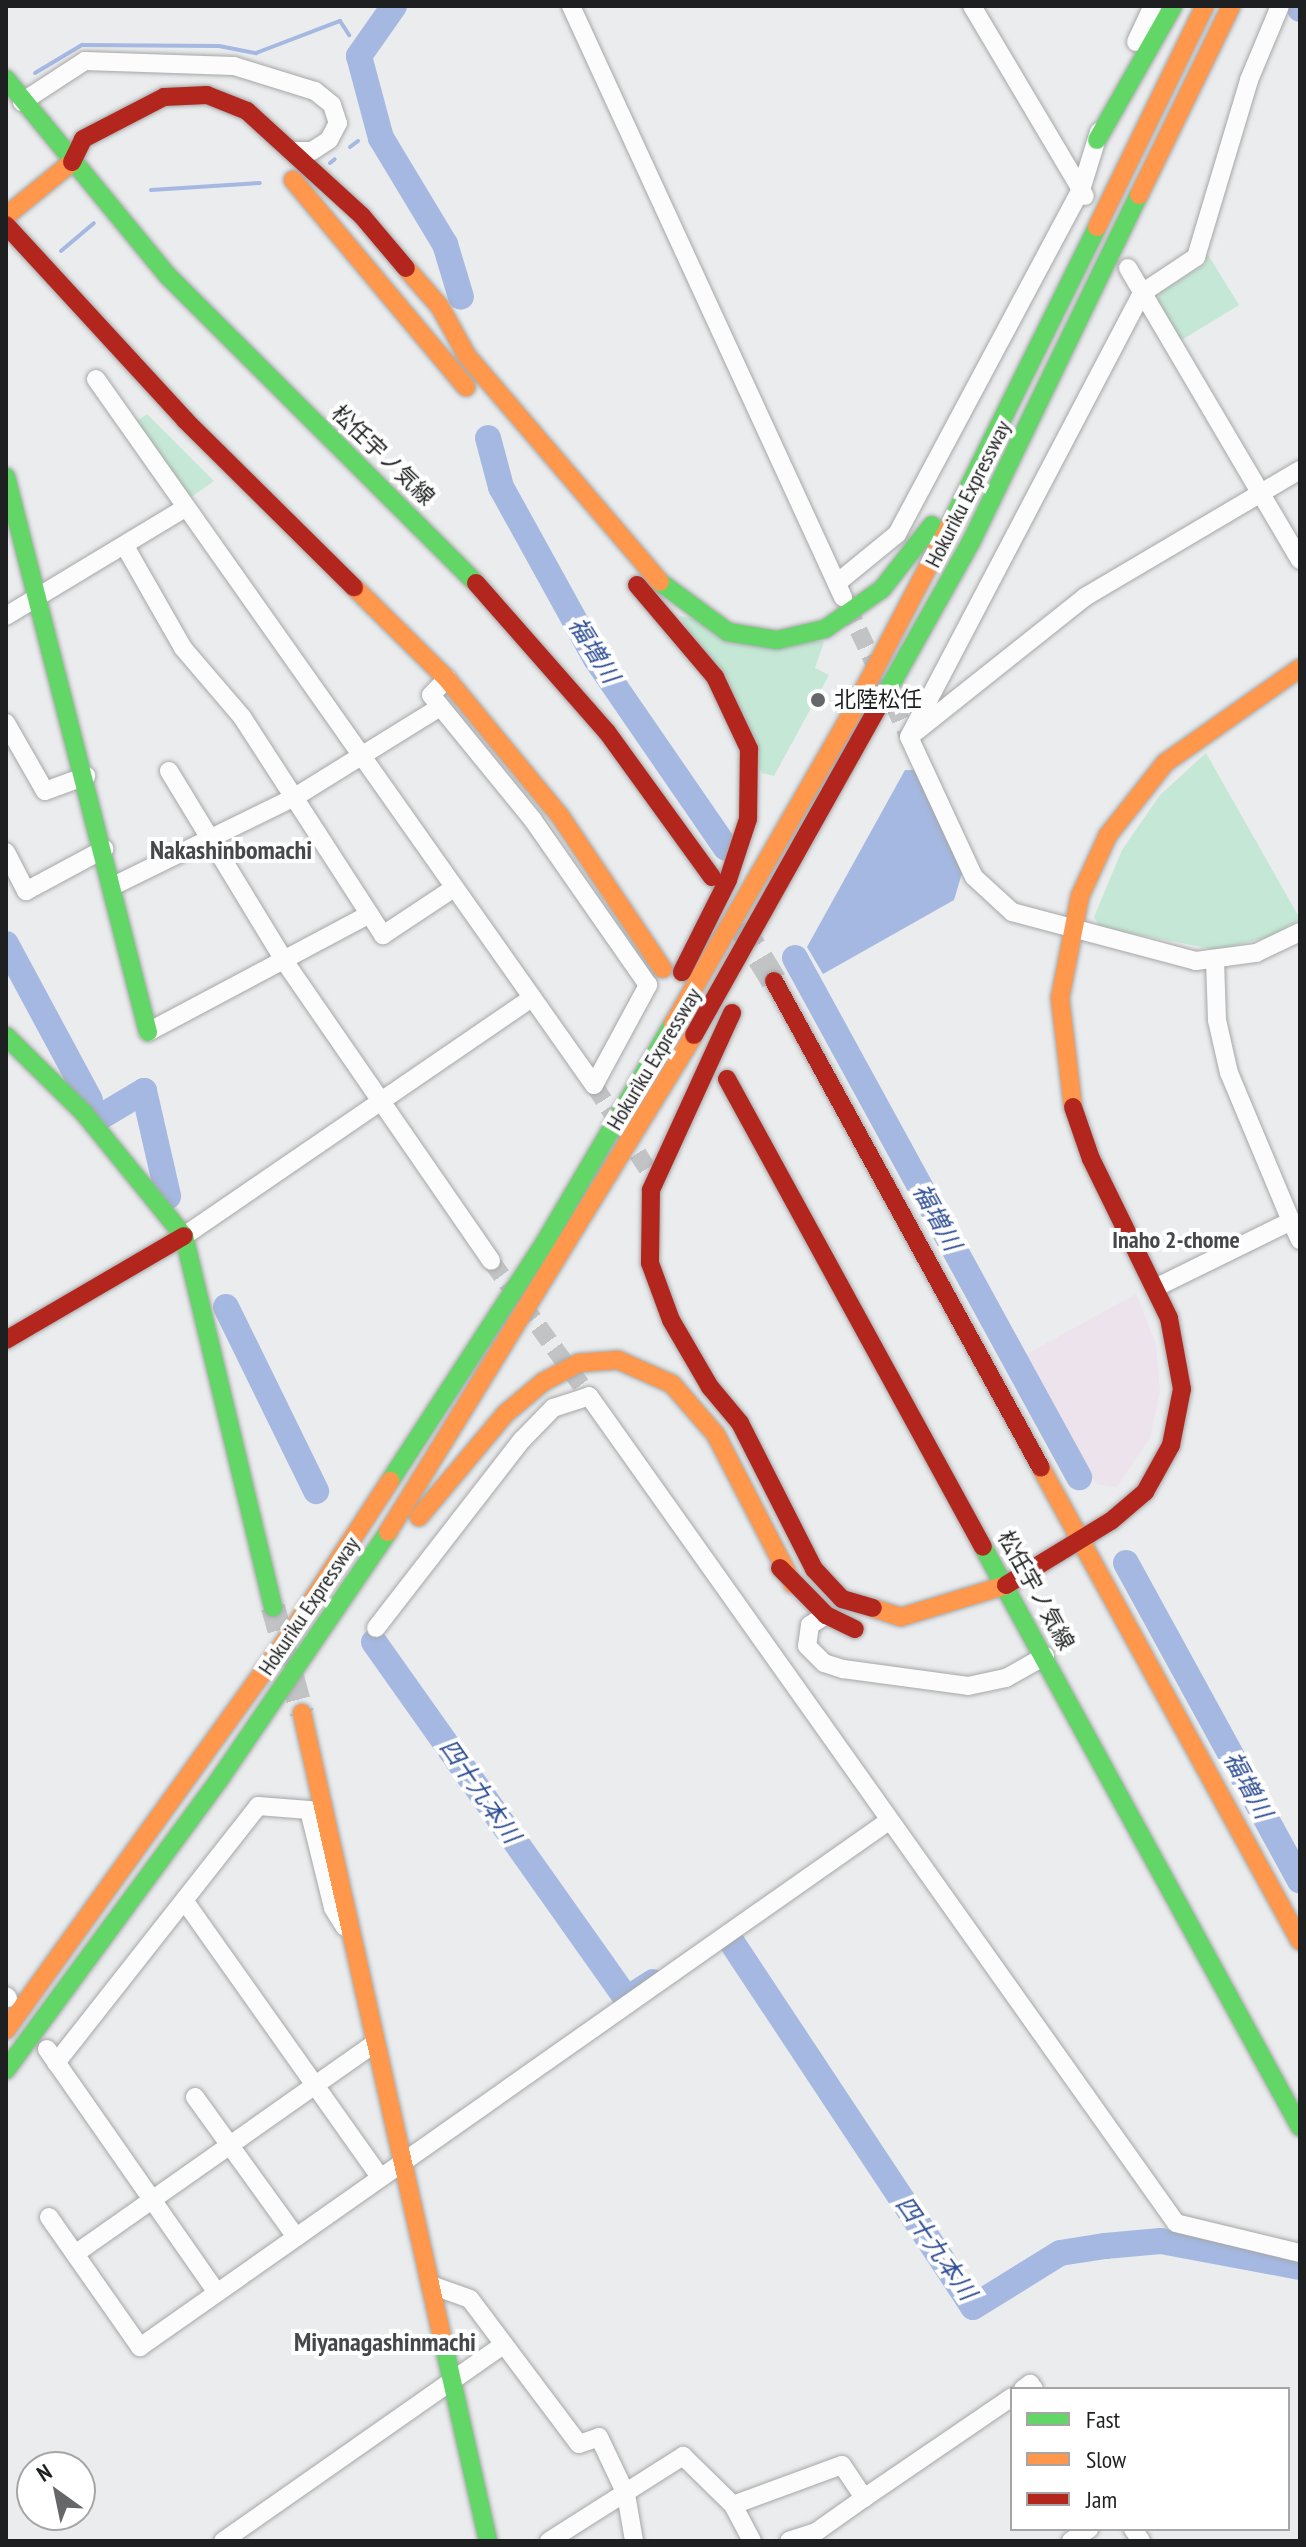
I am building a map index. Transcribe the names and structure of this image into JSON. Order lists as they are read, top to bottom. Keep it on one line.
{"streets":{"main road":["松任宇ノ気線","Hokuriku Expressway"]},"districts":["Nakashinbomachi","Inaho 2-chome","Miyanagashinmachi"],"water":["福増川","四十九本川"],"places":["北陸松任"],"legend":["Fast","Slow","Jam"],"north":"top left"}
